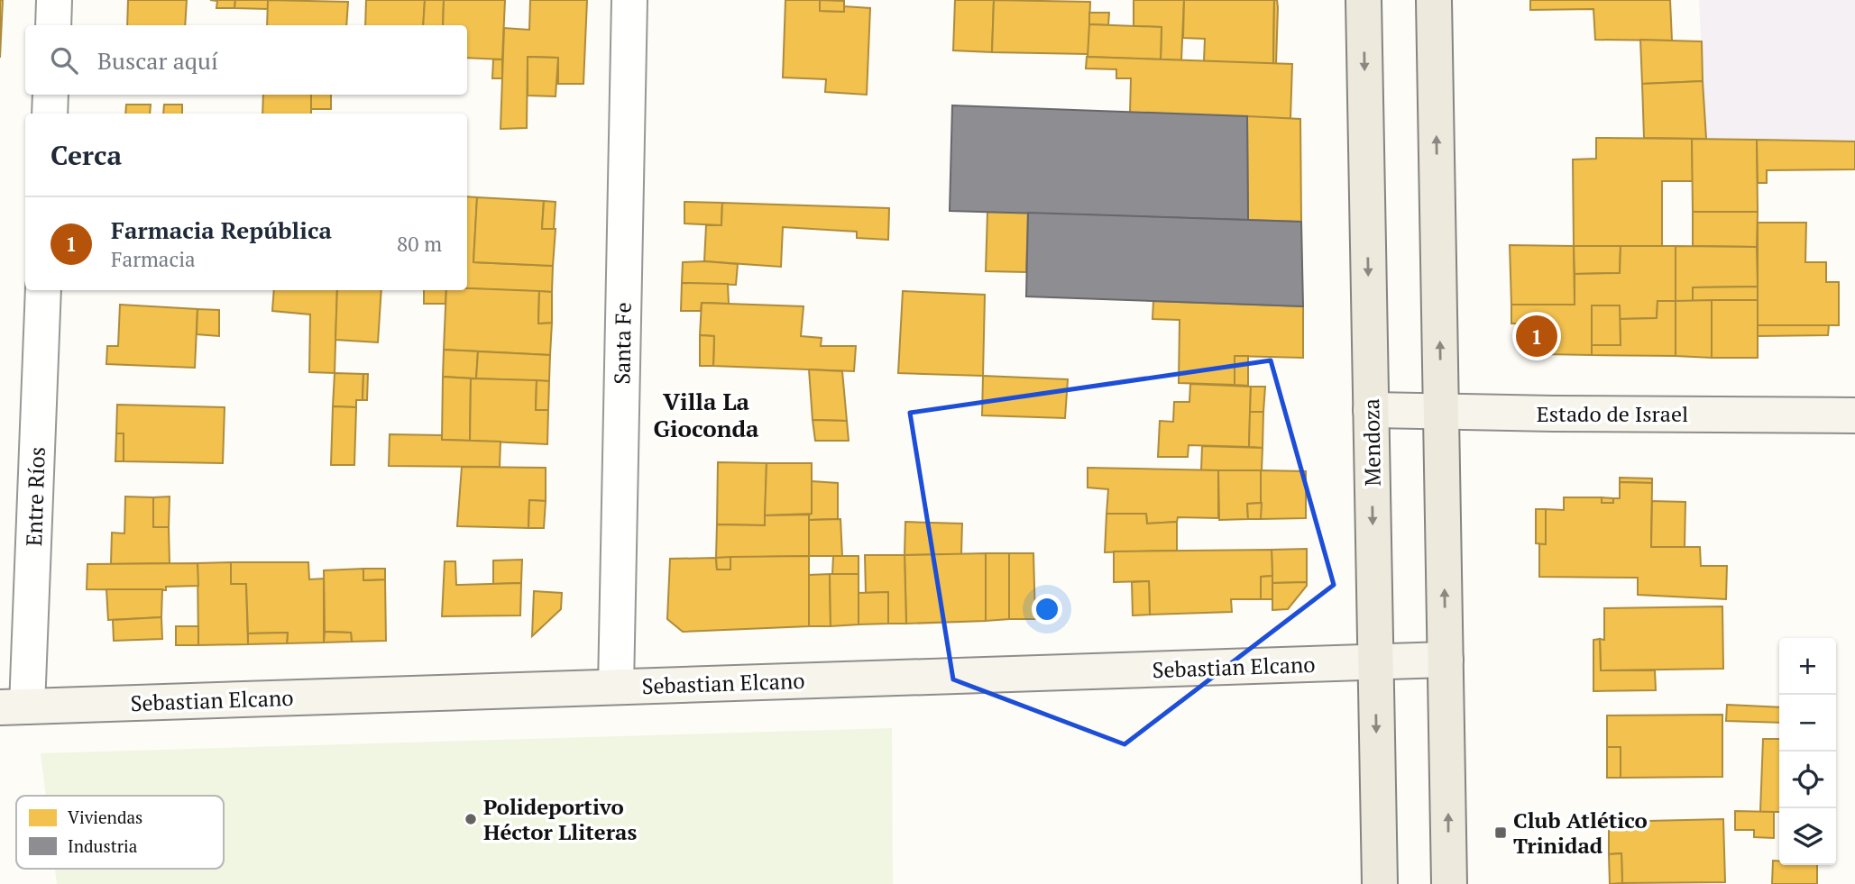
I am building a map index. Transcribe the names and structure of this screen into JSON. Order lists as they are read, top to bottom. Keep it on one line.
{"streets":{"main road":["Mendoza"],"street":["Santa Fe","Estado de Israel","Entre Ríos","Sebastian Elcano"]},"crossings":[["Santa Fe","Sebastian Elcano"],["Estado de Israel","Mendoza"],["Mendoza","Sebastian Elcano"],["Entre Ríos","Sebastian Elcano"]],"districts":["Villa La Gioconda"],"places":{"other":["Polideportivo Héctor Lliteras"],"transit":["Club Atlético Trinidad"]},"legend":["Viviendas","Industria"],"page":{"search":"Buscar aquí","heading":"Cerca","list":[{"mark":"1","name":"Farmacia República","note":"Farmacia","value":"80 m"}],"pins":"1","map_buttons":["+","−"]}}
